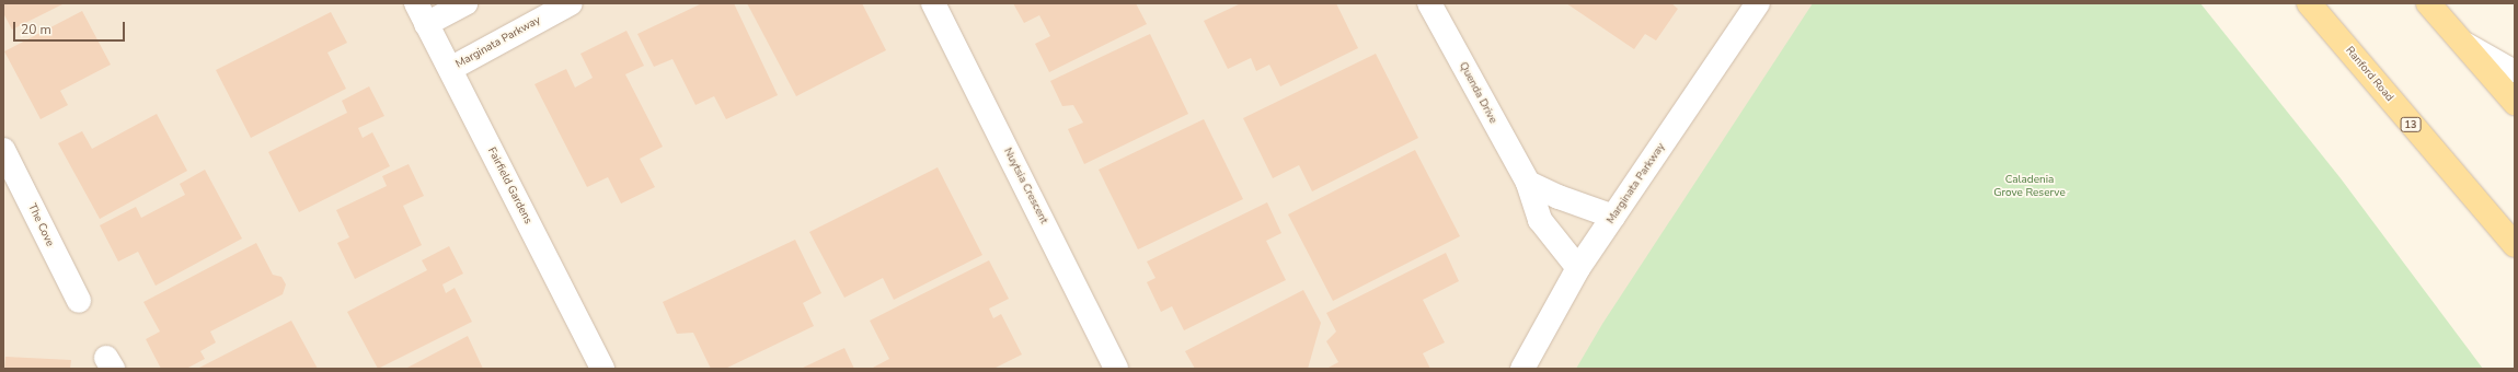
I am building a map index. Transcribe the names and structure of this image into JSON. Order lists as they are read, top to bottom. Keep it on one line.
{"streets":{"main road":["Ranford Road","13"],"street":["Marginata Parkway","Quenda Drive","Fairfield Gardens","Nuytsia Crescent","The Cove"]},"crossings":[["Marginata Parkway","Quenda Drive"],["Marginata Parkway","Fairfield Gardens"]],"parks":["Caladenia Grove Reserve"],"scale_bar":"20 m"}
